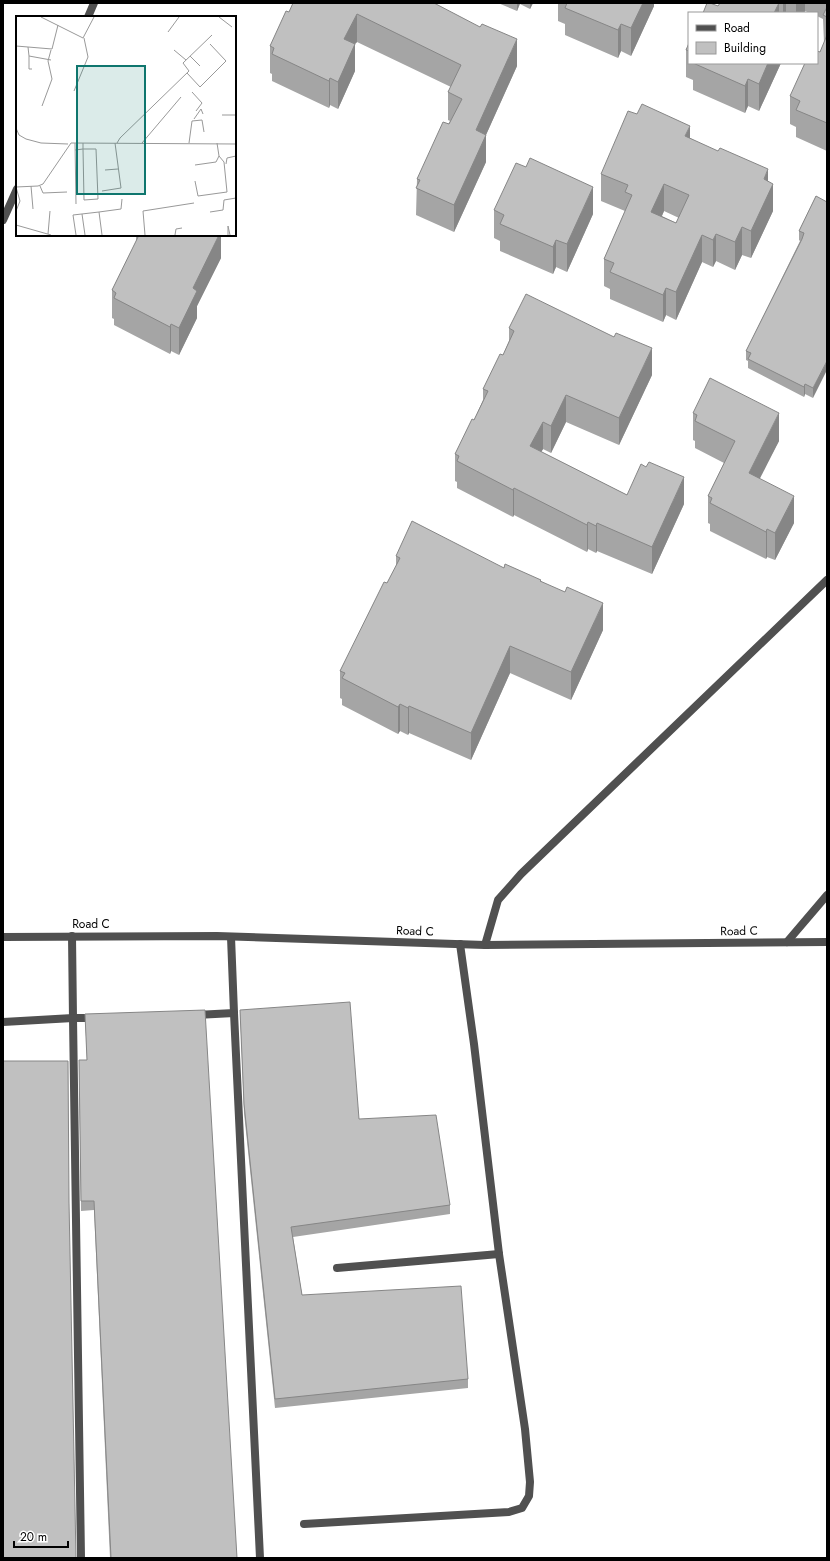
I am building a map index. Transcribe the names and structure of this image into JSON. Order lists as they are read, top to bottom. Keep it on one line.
{"streets":{"street":["Road C"]},"legend":["Road","Building"],"scale_bar":"20 m"}
